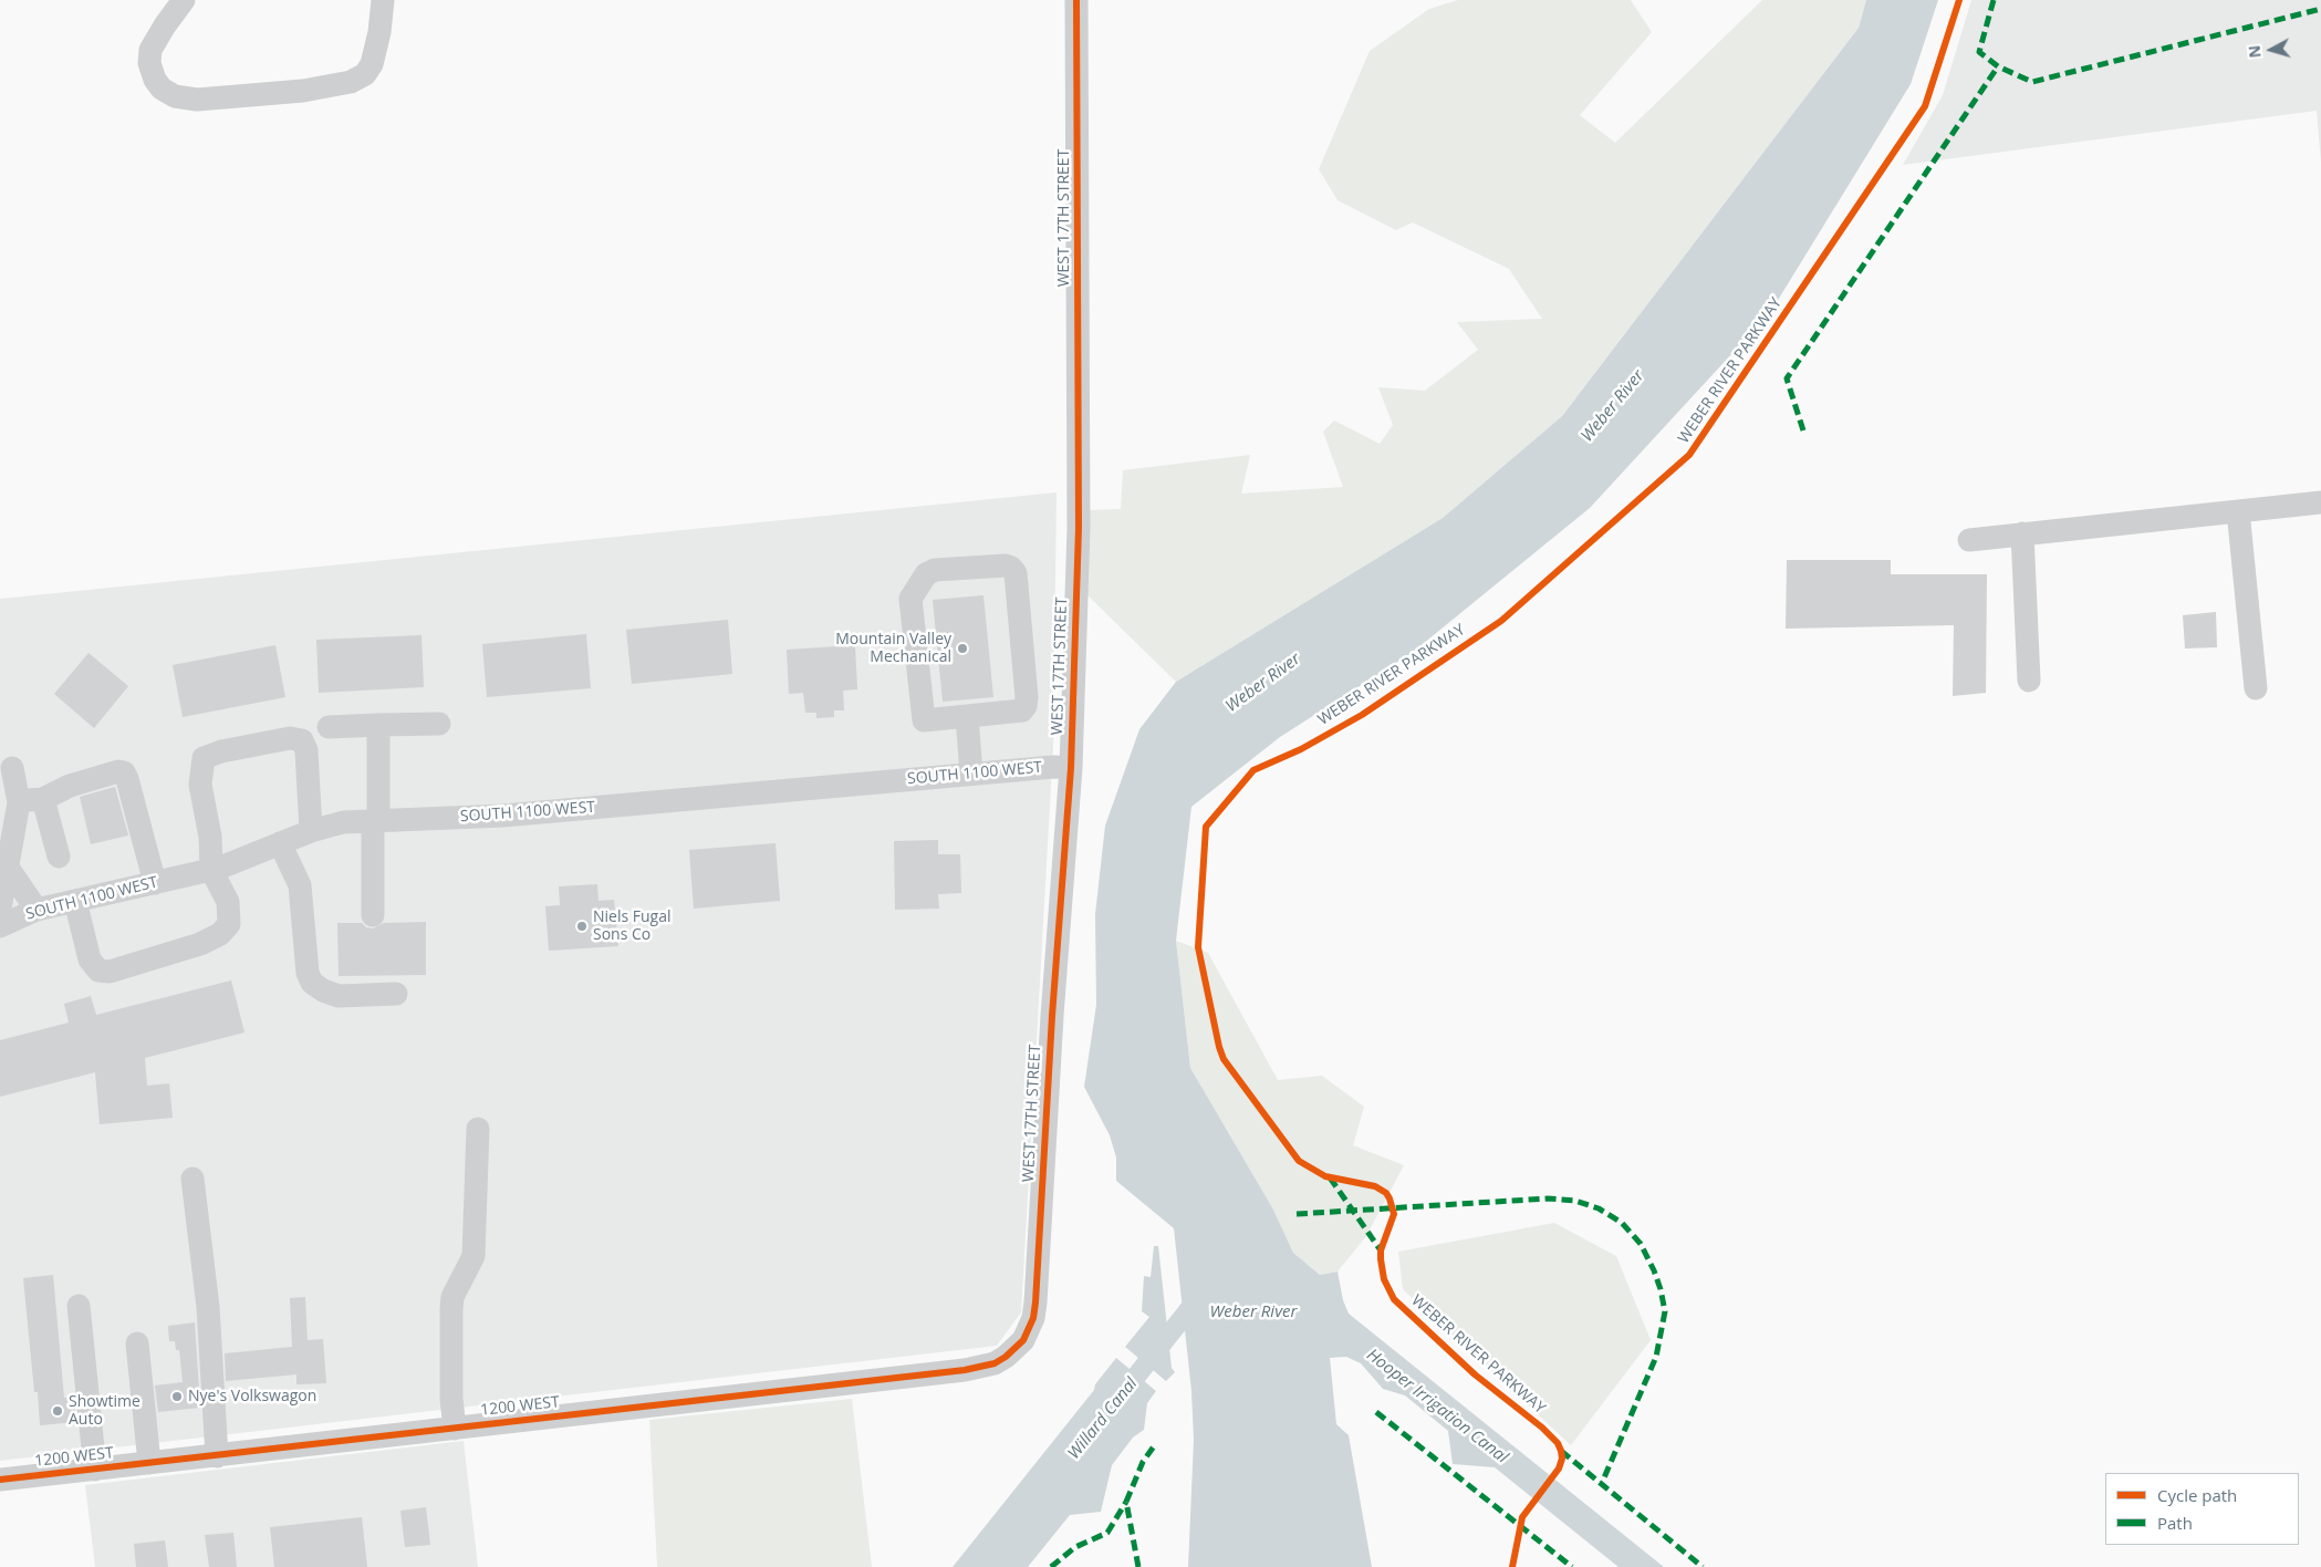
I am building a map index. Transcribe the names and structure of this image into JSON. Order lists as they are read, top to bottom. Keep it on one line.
{"streets":{"street":["WEST 17TH STREET","SOUTH 1100 WEST","1200 WEST"],"cycle path":["WEBER RIVER PARKWAY"]},"crossings":[["WEST 17TH STREET","SOUTH 1100 WEST"],["WEST 17TH STREET","1200 WEST"]],"water":["Weber River","Hooper Irrigation Canal","Willard Canal"],"places":["Mountain Valley Mechanical","Niels Fugal Sons Co","Nye's Volkswagon","Showtime Auto"],"legend":["Cycle path","Path"],"north":"left"}
